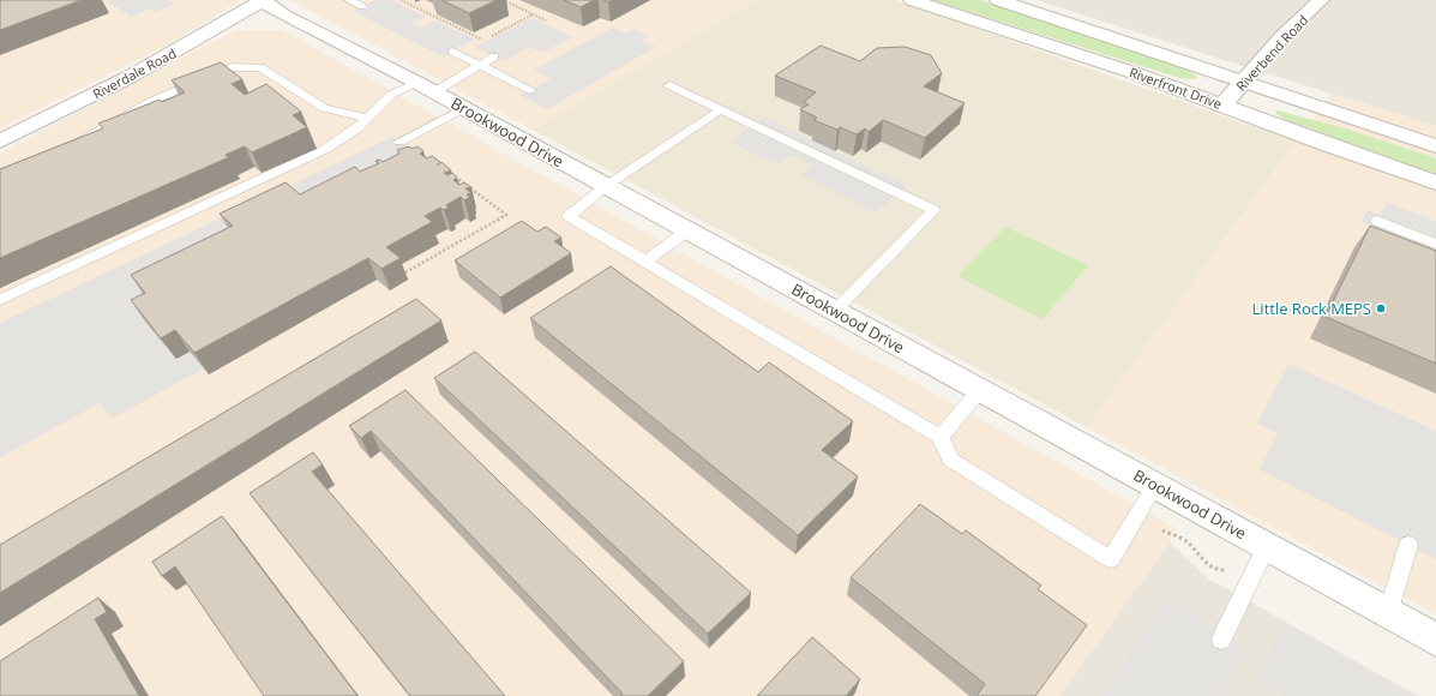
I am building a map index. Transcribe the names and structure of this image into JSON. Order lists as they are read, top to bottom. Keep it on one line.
{"streets":{"street":["Riverbend Road","Riverdale Road","Riverfront Drive","Brookwood Drive"]},"crossings":[["Riverbend Road","Riverfront Drive"],["Riverdale Road","Brookwood Drive"]],"places":["Little Rock MEPS"]}
